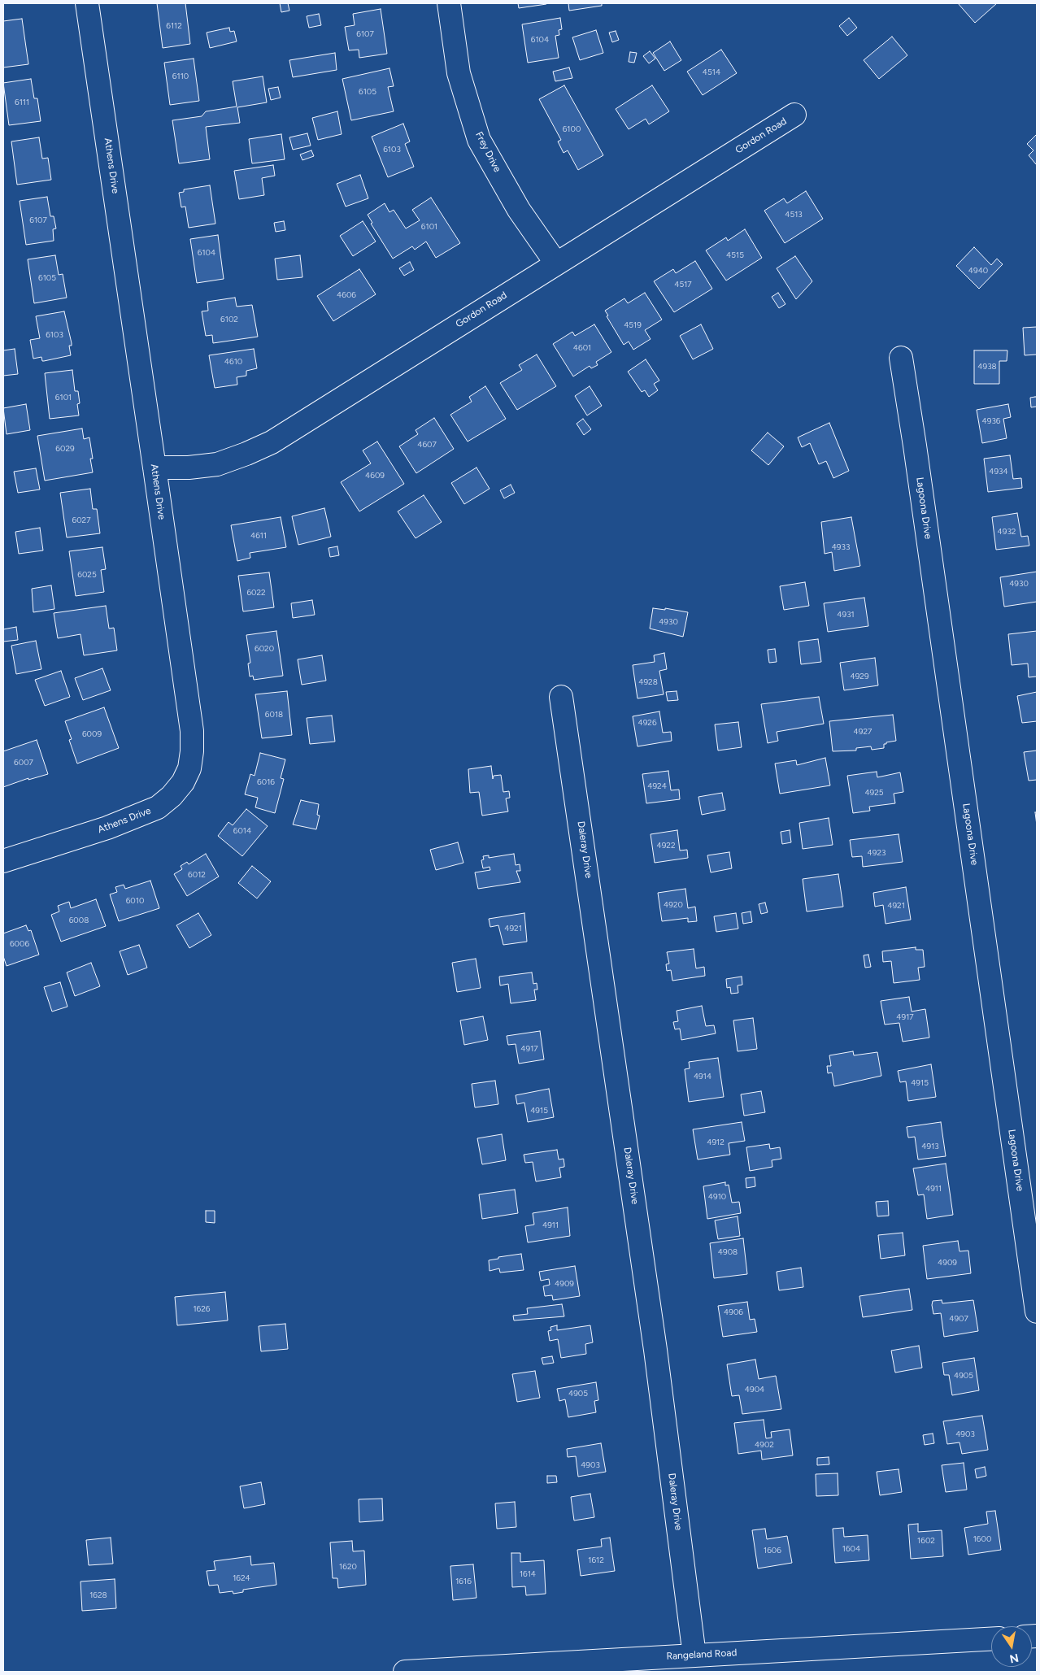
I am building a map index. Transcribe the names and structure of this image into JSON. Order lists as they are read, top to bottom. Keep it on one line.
{"streets":{"street":["Gordon Road","Frey Drive","Athens Drive","Lagoona Drive","Daleray Drive","Rangeland Road"]},"crossings":[["Gordon Road","Frey Drive"],["Gordon Road","Athens Drive"],["Daleray Drive","Rangeland Road"]],"house_numbers":["6112","6107","6104","4514","6110","6105","6111","6100","6103","4513","6107","6101","6104","4515","4940","6105","4517","4606","6102","4519","6103","4601","4610","4938","6101","4936","4607","6029","4934","4609","6027","4932","4611","4933","6025","4930","6022","4931","4930","6020","4929","4928","6018","4926","4927","6009","6007","6016","4924","4925","6014","4922","4923","6012","6010","4920","4921","6008","4921","6006","4917","4917","4914","4915","4915","4912","4913","4911","4910","4911","4908","4909","4909","1626","4906","4907","4905","4904","4905","4903","4902","4903","1600","1602","1604","1606","1612","1620","1614","1624","1616","1628"],"north":"bottom"}
